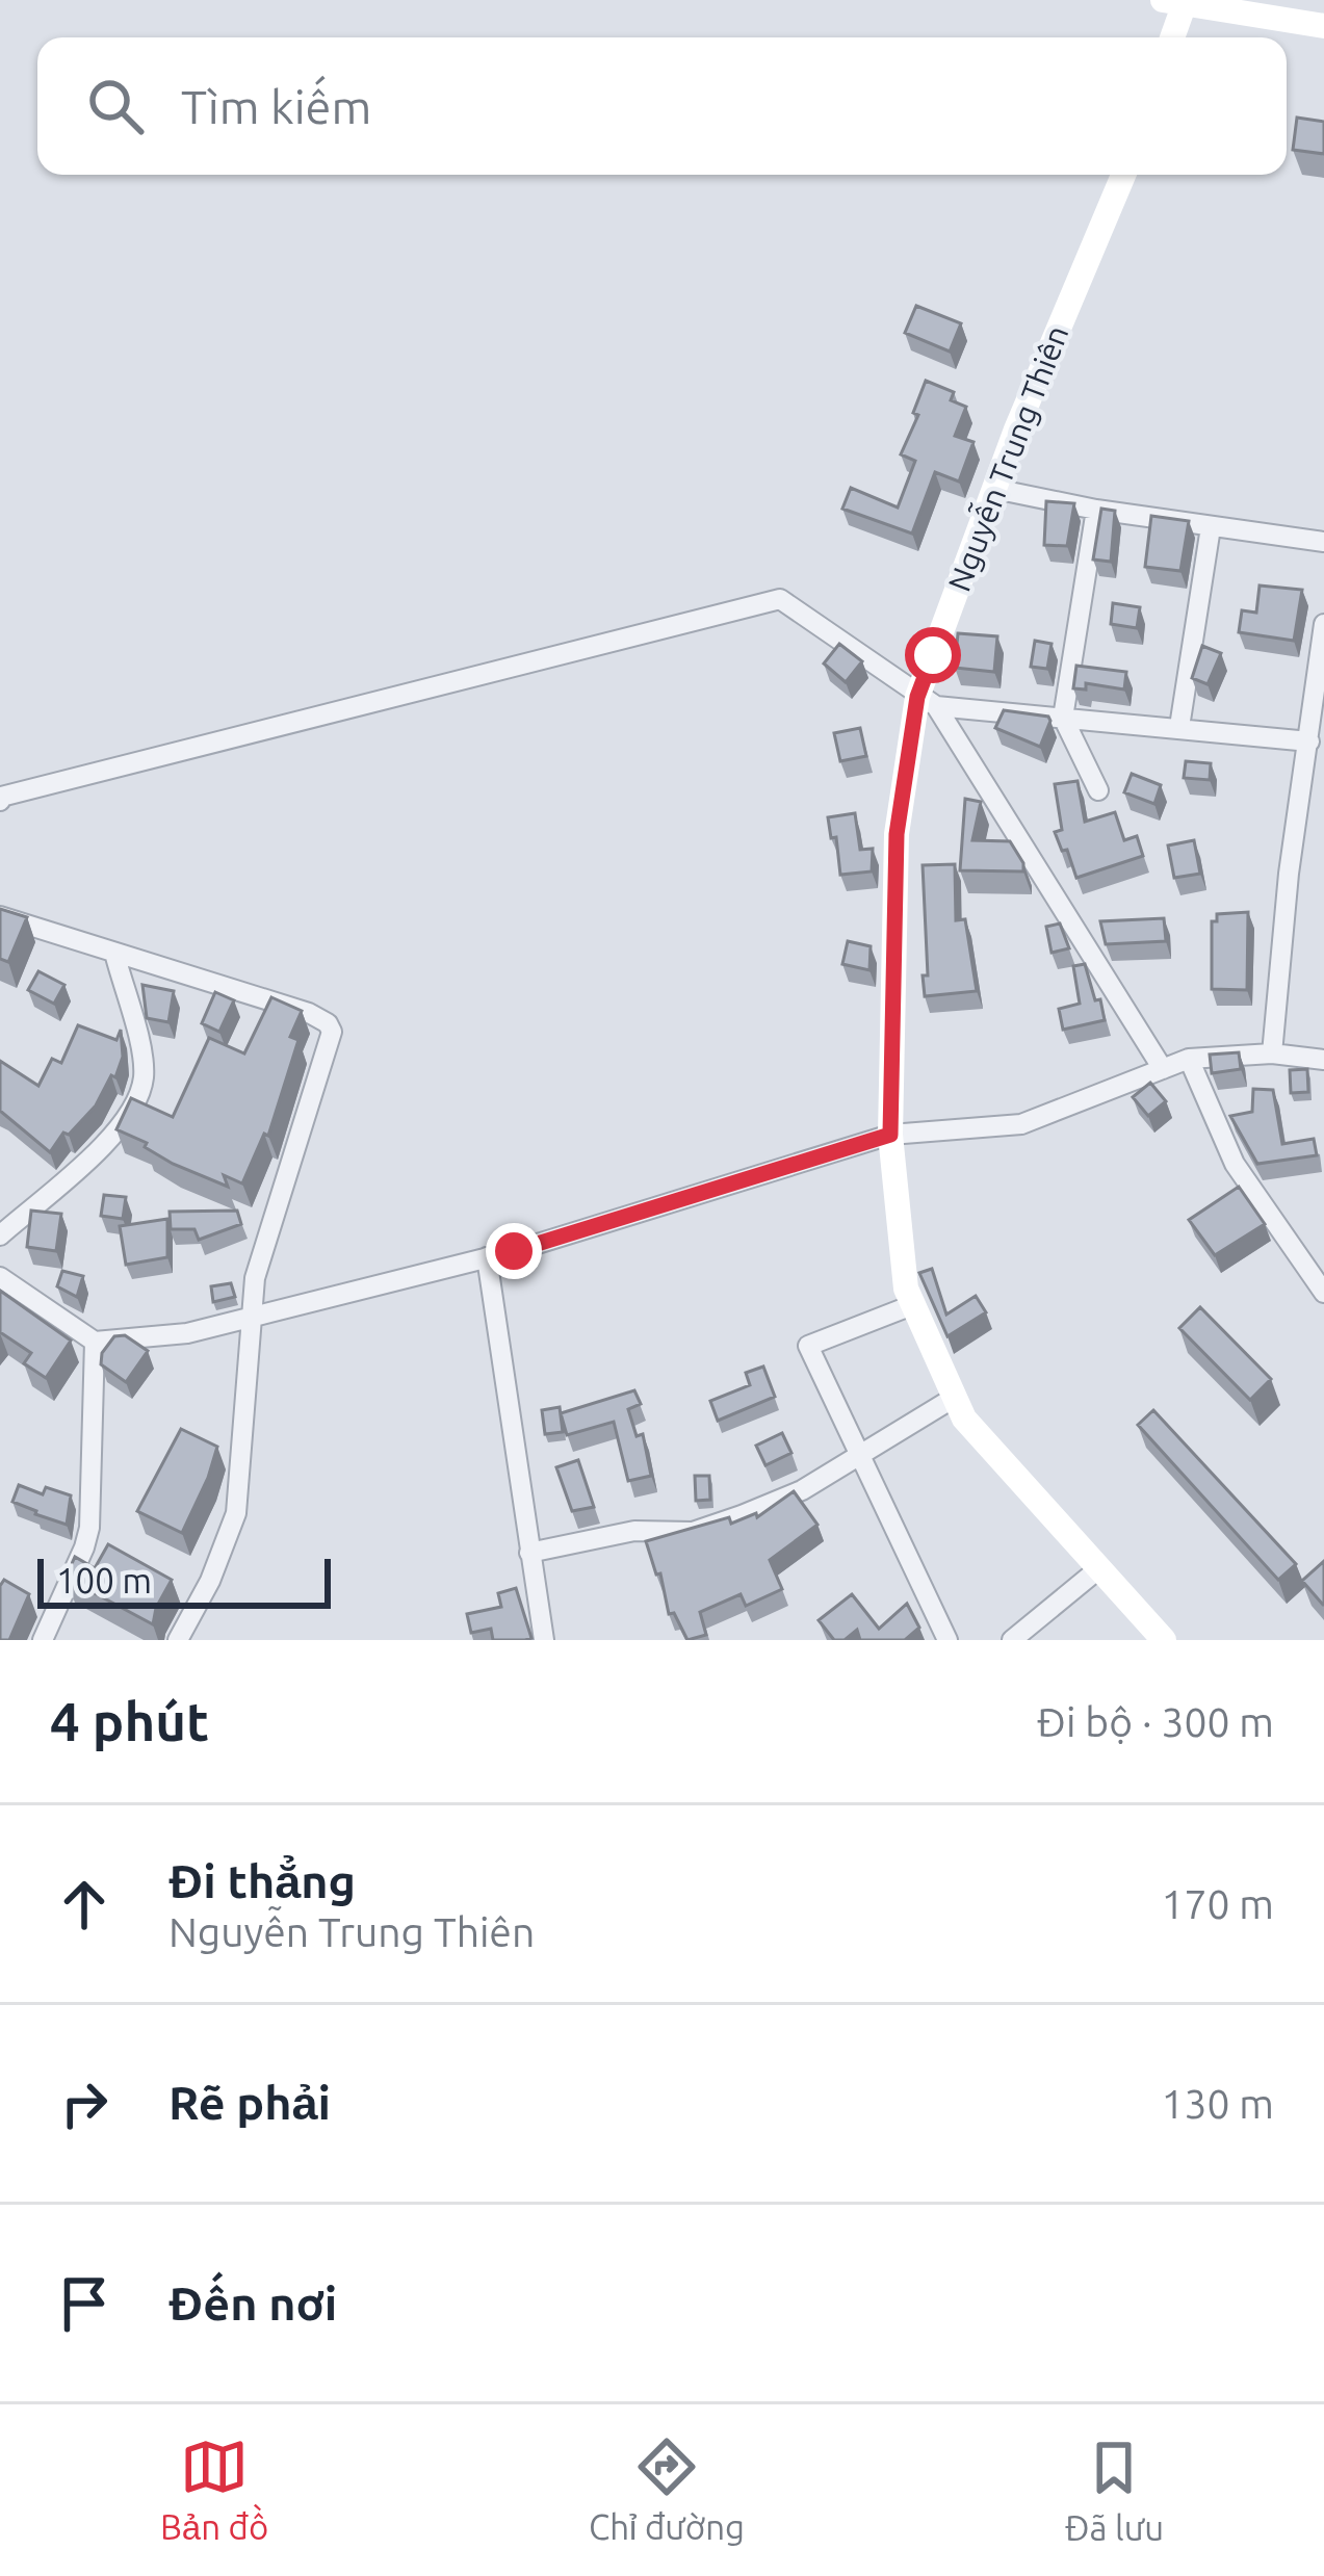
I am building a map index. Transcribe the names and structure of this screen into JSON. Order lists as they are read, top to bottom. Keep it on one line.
{"streets":{"street":["Nguyễn Trung Thiên"]},"scale_bar":"100 m","page":{"search":"Tìm kiếm","scale":"100 m","heading":["4 phút","Đi bộ · 300 m"],"list":[["Đi thẳng","Nguyễn Trung Thiên","170 m"],["Rẽ phải","130 m"],"Đến nơi"],"nav":["Bản đồ","Chỉ đường","Đã lưu"]}}
